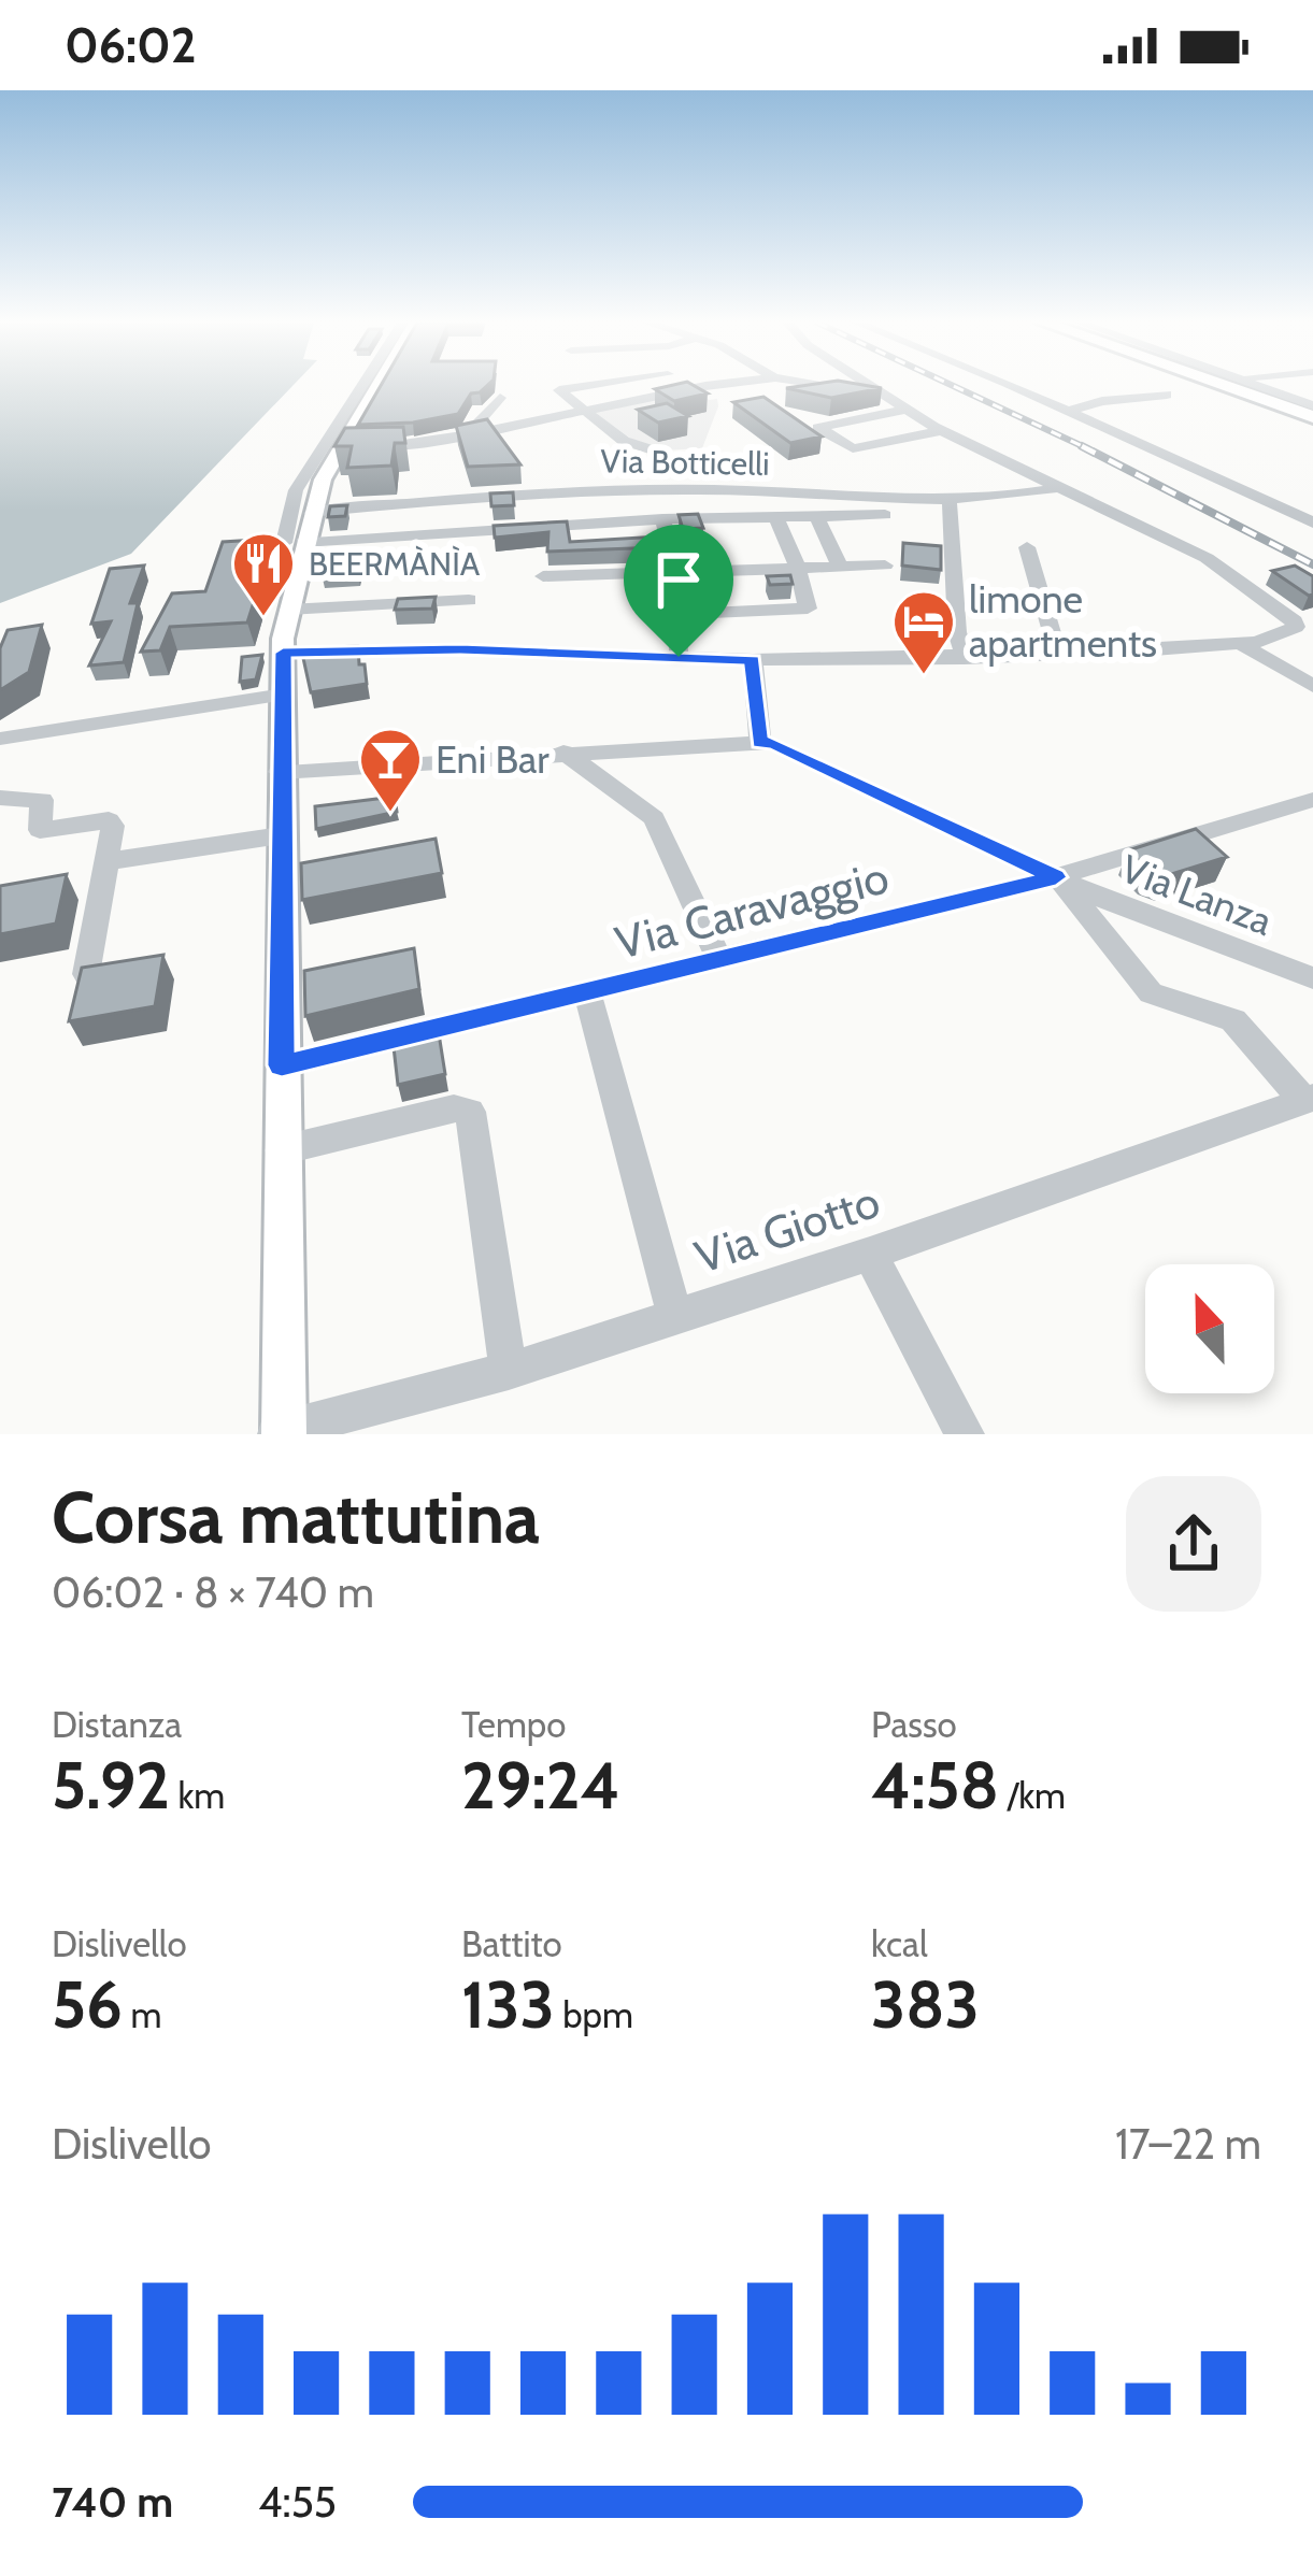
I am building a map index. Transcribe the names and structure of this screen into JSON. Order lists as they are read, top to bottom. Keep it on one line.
{"streets":{"street":["Via Botticelli","Via Lanza","Via Caravaggio","Via Giotto"]},"crossings":[["Via Lanza","Via Caravaggio"]],"places":{"restaurant":["BEERMÀNÌA"],"hotel":["limone apartments"],"bar":["Eni Bar"]},"north":"top","page":{"status":"06:02","heading":["Corsa mattutina","06:02 · 8 × 740 m"],"stats":[["Distanza","5.92 km"],["Tempo","29:24"],["Passo","4:58 /km"],["Dislivello","56 m"],["Battito","133 bpm"],["kcal","383"]],"chart":["Dislivello","17–22 m"],"list":[{"name":"740 m","note":"4:55"}]}}
